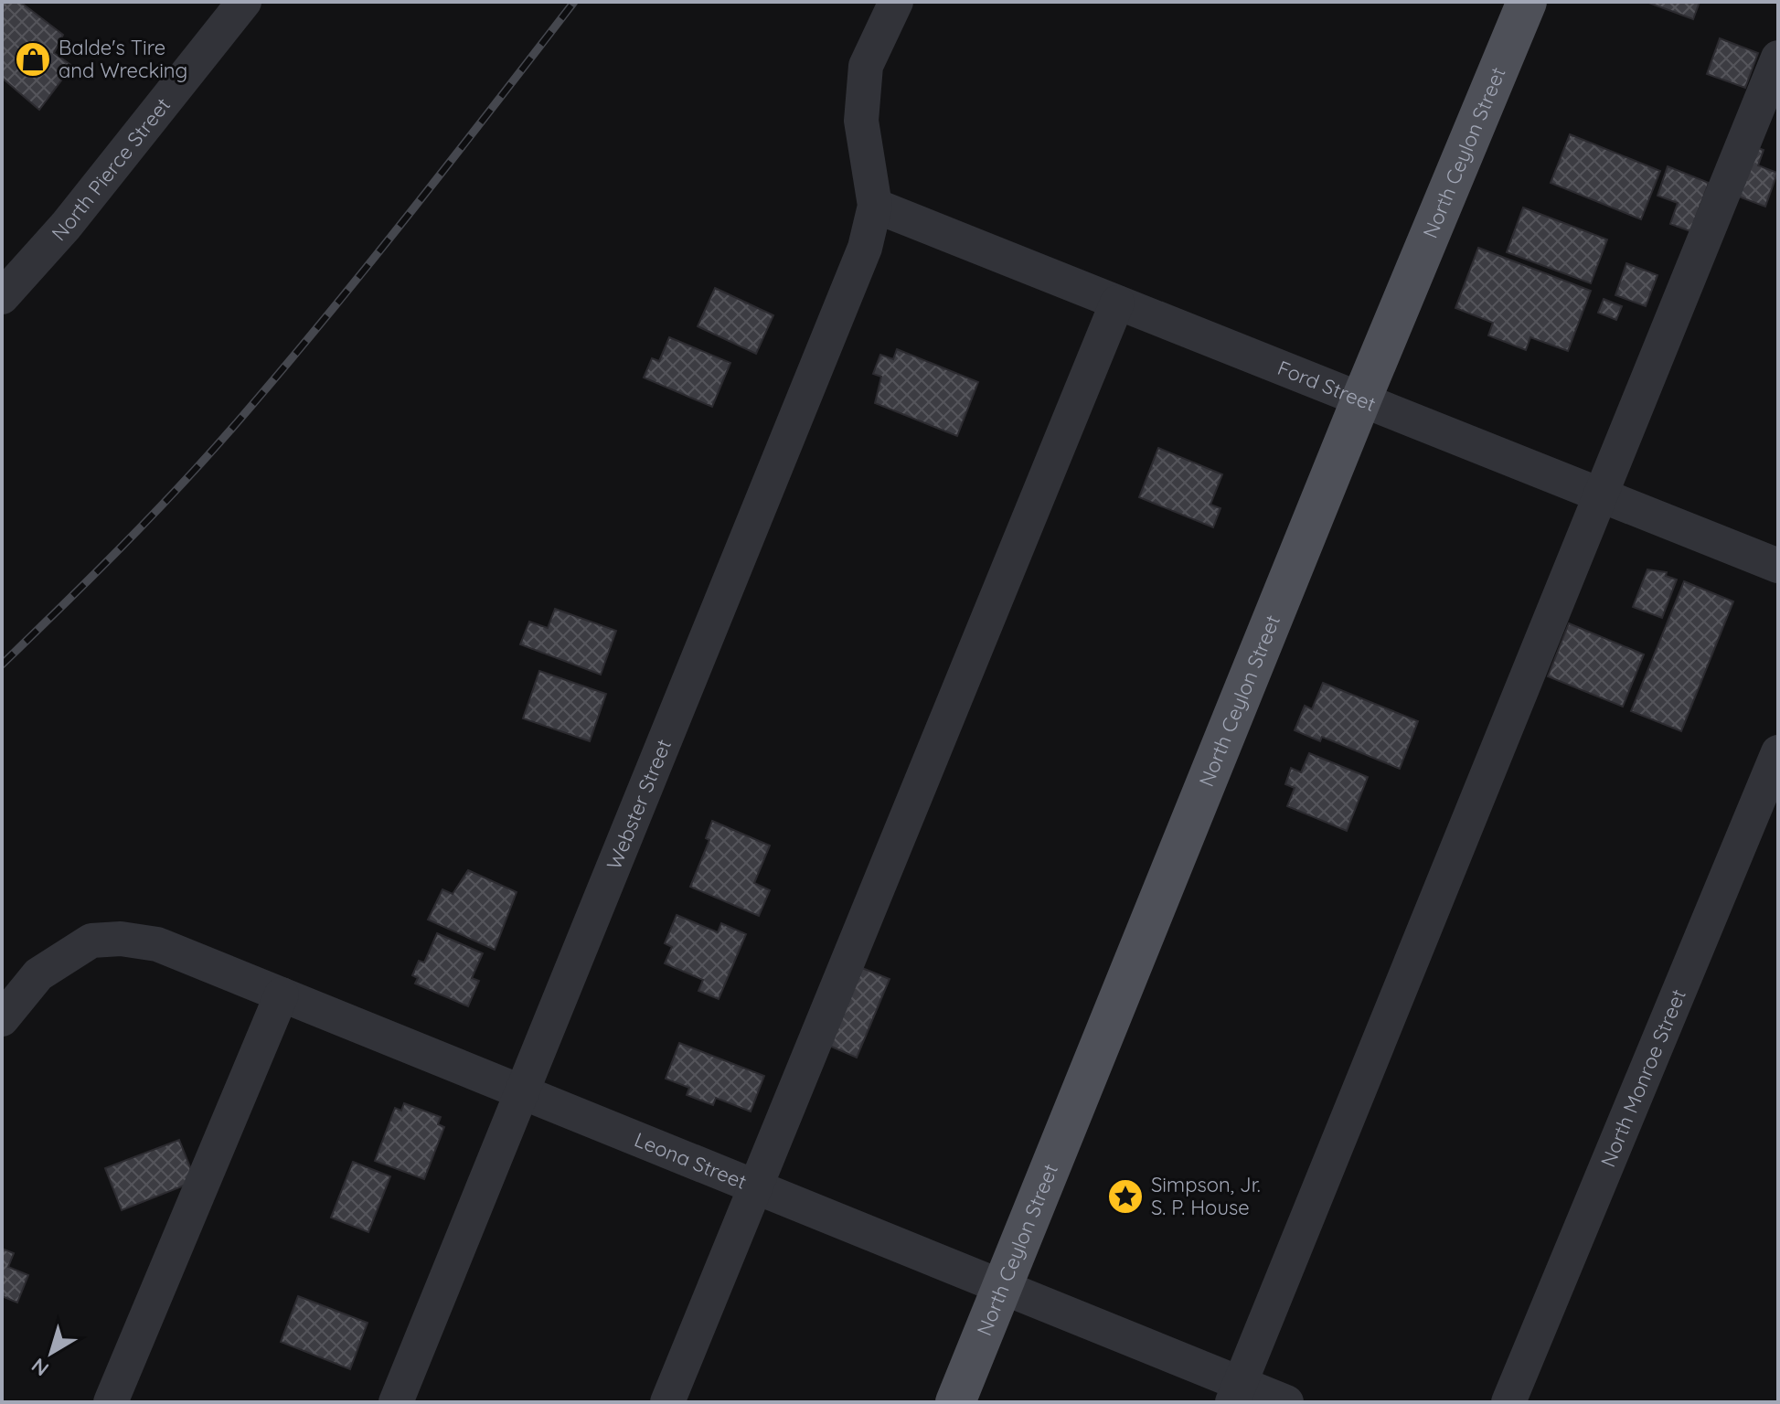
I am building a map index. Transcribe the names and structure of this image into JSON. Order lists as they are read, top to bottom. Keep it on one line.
{"streets":{"main road":["North Ceylon Street"],"street":["North Pierce Street","Ford Street","Webster Street","North Monroe Street","Leona Street"]},"crossings":[["North Ceylon Street","Ford Street"],["North Ceylon Street","Leona Street"],["Ford Street","Webster Street"],["Webster Street","Leona Street"]],"places":{"shop":["Balde's Tire and Wrecking"],"place":["Simpson, Jr. S. P. House"]},"north":"bottom left"}
